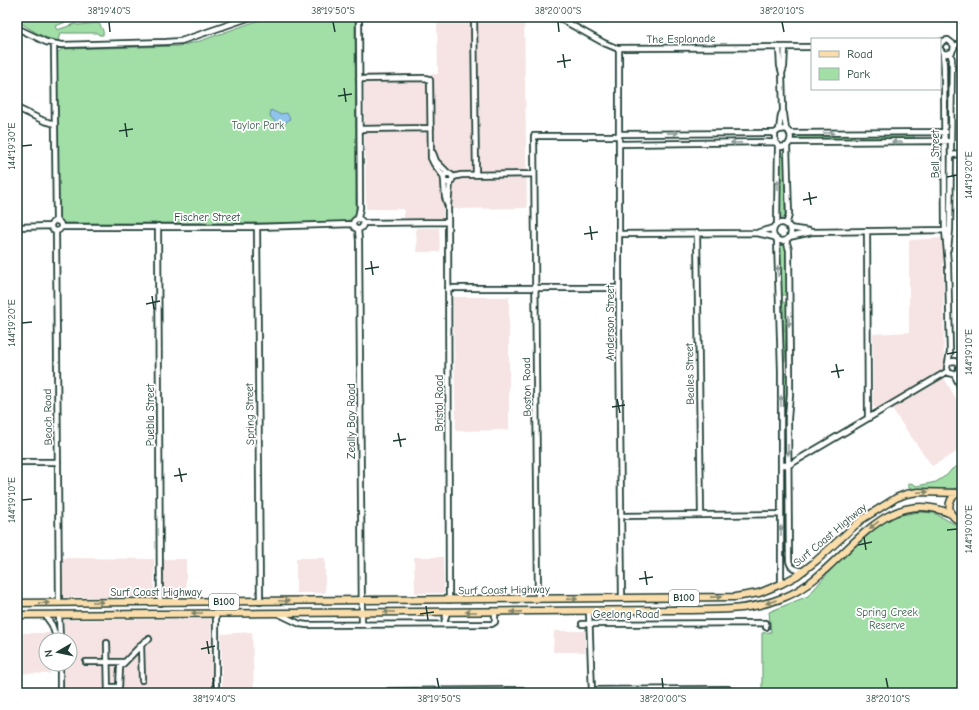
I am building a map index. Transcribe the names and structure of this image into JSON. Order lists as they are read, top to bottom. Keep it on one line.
{"streets":{"main road":["Surf Coast Highway","B100"],"street":["The Esplanade","Bell Street","Fischer Street","Anderson Street","Beales Street","Boston Road","Bristol Road","Spring Street","Puebla Street","Beach Road","Zeally Bay Road","Geelong Road"]},"crossings":[["The Esplanade","Anderson Street"],["Fischer Street","Spring Street"],["Fischer Street","Puebla Street"],["Fischer Street","Beach Road"],["Fischer Street","Zeally Bay Road"],["Anderson Street","Boston Road"],["Anderson Street","Surf Coast Highway"],["Boston Road","Surf Coast Highway"],["Bristol Road","Surf Coast Highway"],["Spring Street","Surf Coast Highway"],["Puebla Street","Surf Coast Highway"],["Beach Road","Surf Coast Highway"],["Zeally Bay Road","Surf Coast Highway"],["Surf Coast Highway","B100"]],"parks":["Taylor Park","Spring Creek Reserve"],"legend":["Road","Park"],"north":"left","coordinates":["38°19'40\"S","38°19'50\"S","38°20'00\"S","38°20'10\"S","144°19'30\"E","144°19'20\"E","144°19'10\"E","144°19'00\"E"]}
